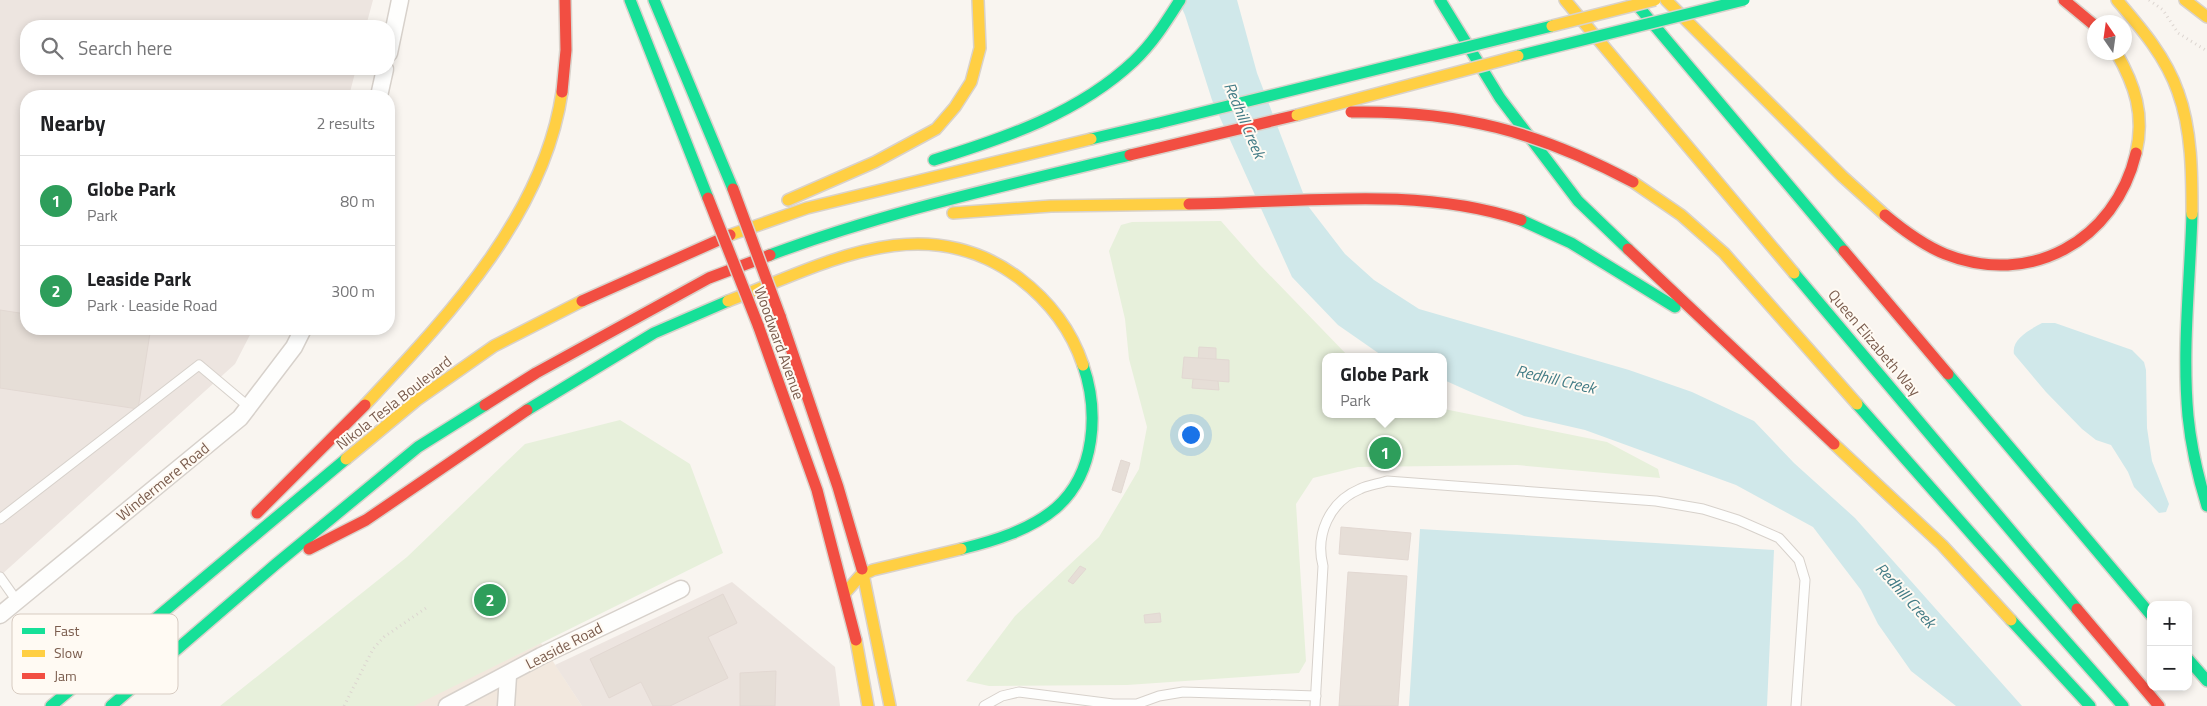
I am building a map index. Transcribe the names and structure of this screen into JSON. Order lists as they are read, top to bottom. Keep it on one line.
{"streets":{"main road":["Woodward Avenue","Queen Elizabeth Way","Nikola Tesla Boulevard"],"street":["Windermere Road","Leaside Road"]},"water":["Redhill Creek"],"legend":["Fast","Slow","Jam"],"north":"top","page":{"search":"Search here","heading":["Nearby","2 results"],"list":[{"mark":"1","name":"Globe Park","note":"Park","value":"80 m"},{"mark":"2","name":"Leaside Park","note":"Park · Leaside Road","value":"300 m"}],"popup":["Globe Park","Park"],"pins":["1","2"],"map_buttons":["+","−"]}}
